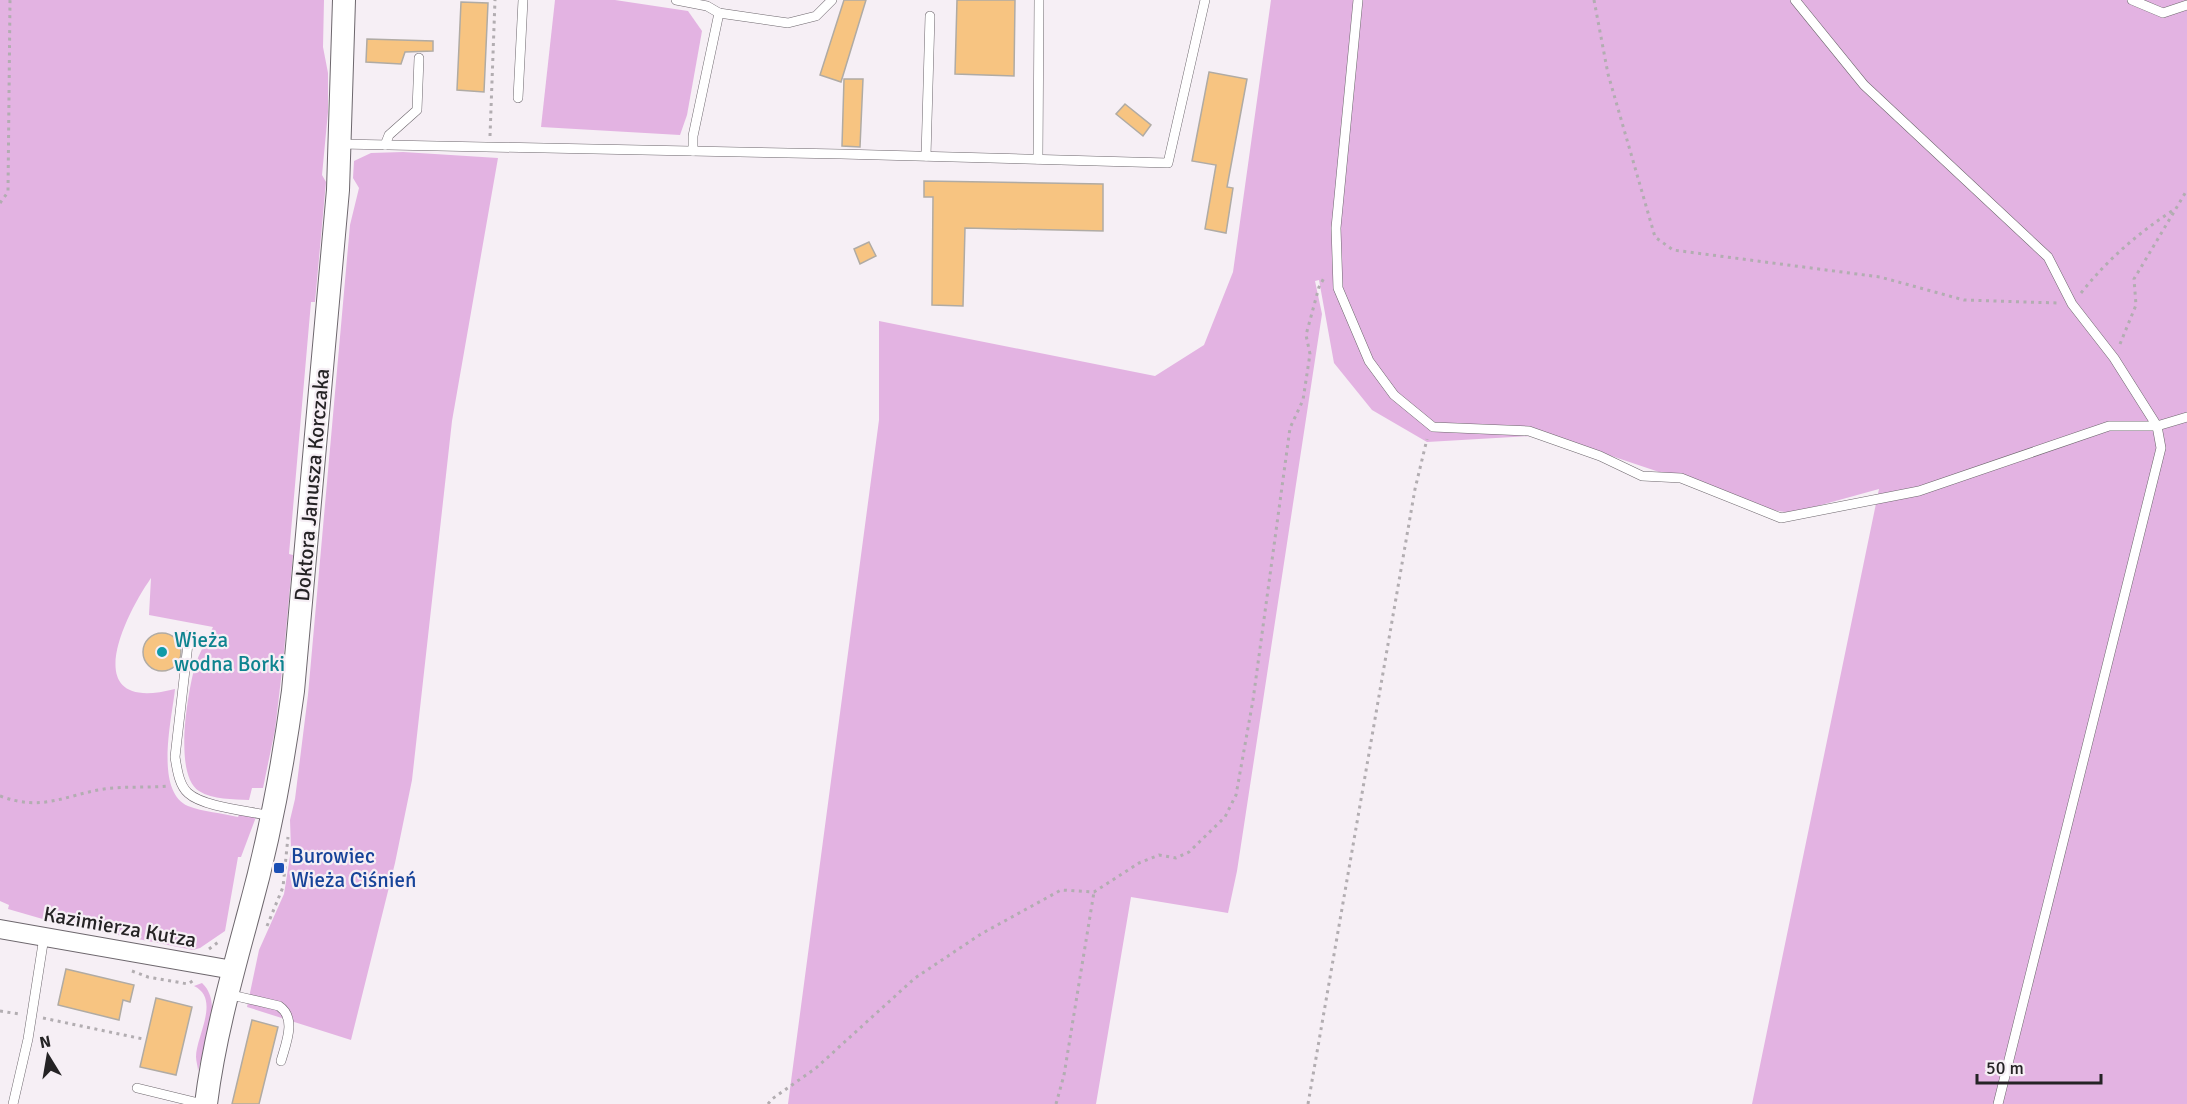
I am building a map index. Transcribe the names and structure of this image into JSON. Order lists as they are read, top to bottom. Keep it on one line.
{"streets":{"street":["Doktora Janusza Korczaka","Kazimierza Kutza"]},"crossings":[["Doktora Janusza Korczaka","Kazimierza Kutza"]],"places":{"other":["Wieża wodna Borki"],"transit":["Burowiec Wieża Ciśnień"]},"scale_bar":"50 m","north":"top"}
